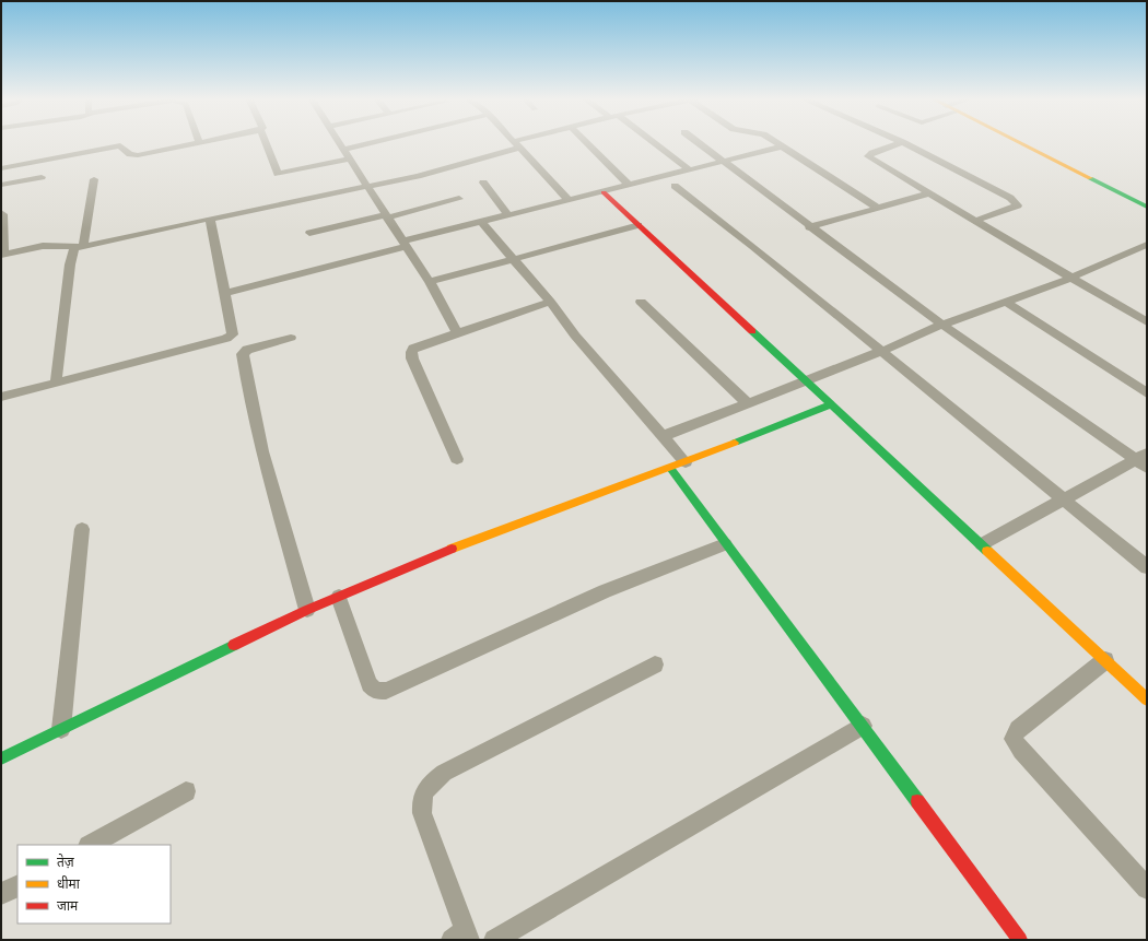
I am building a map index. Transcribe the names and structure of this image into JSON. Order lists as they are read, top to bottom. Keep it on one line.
{"legend":["तेज़","धीमा","जाम"]}
